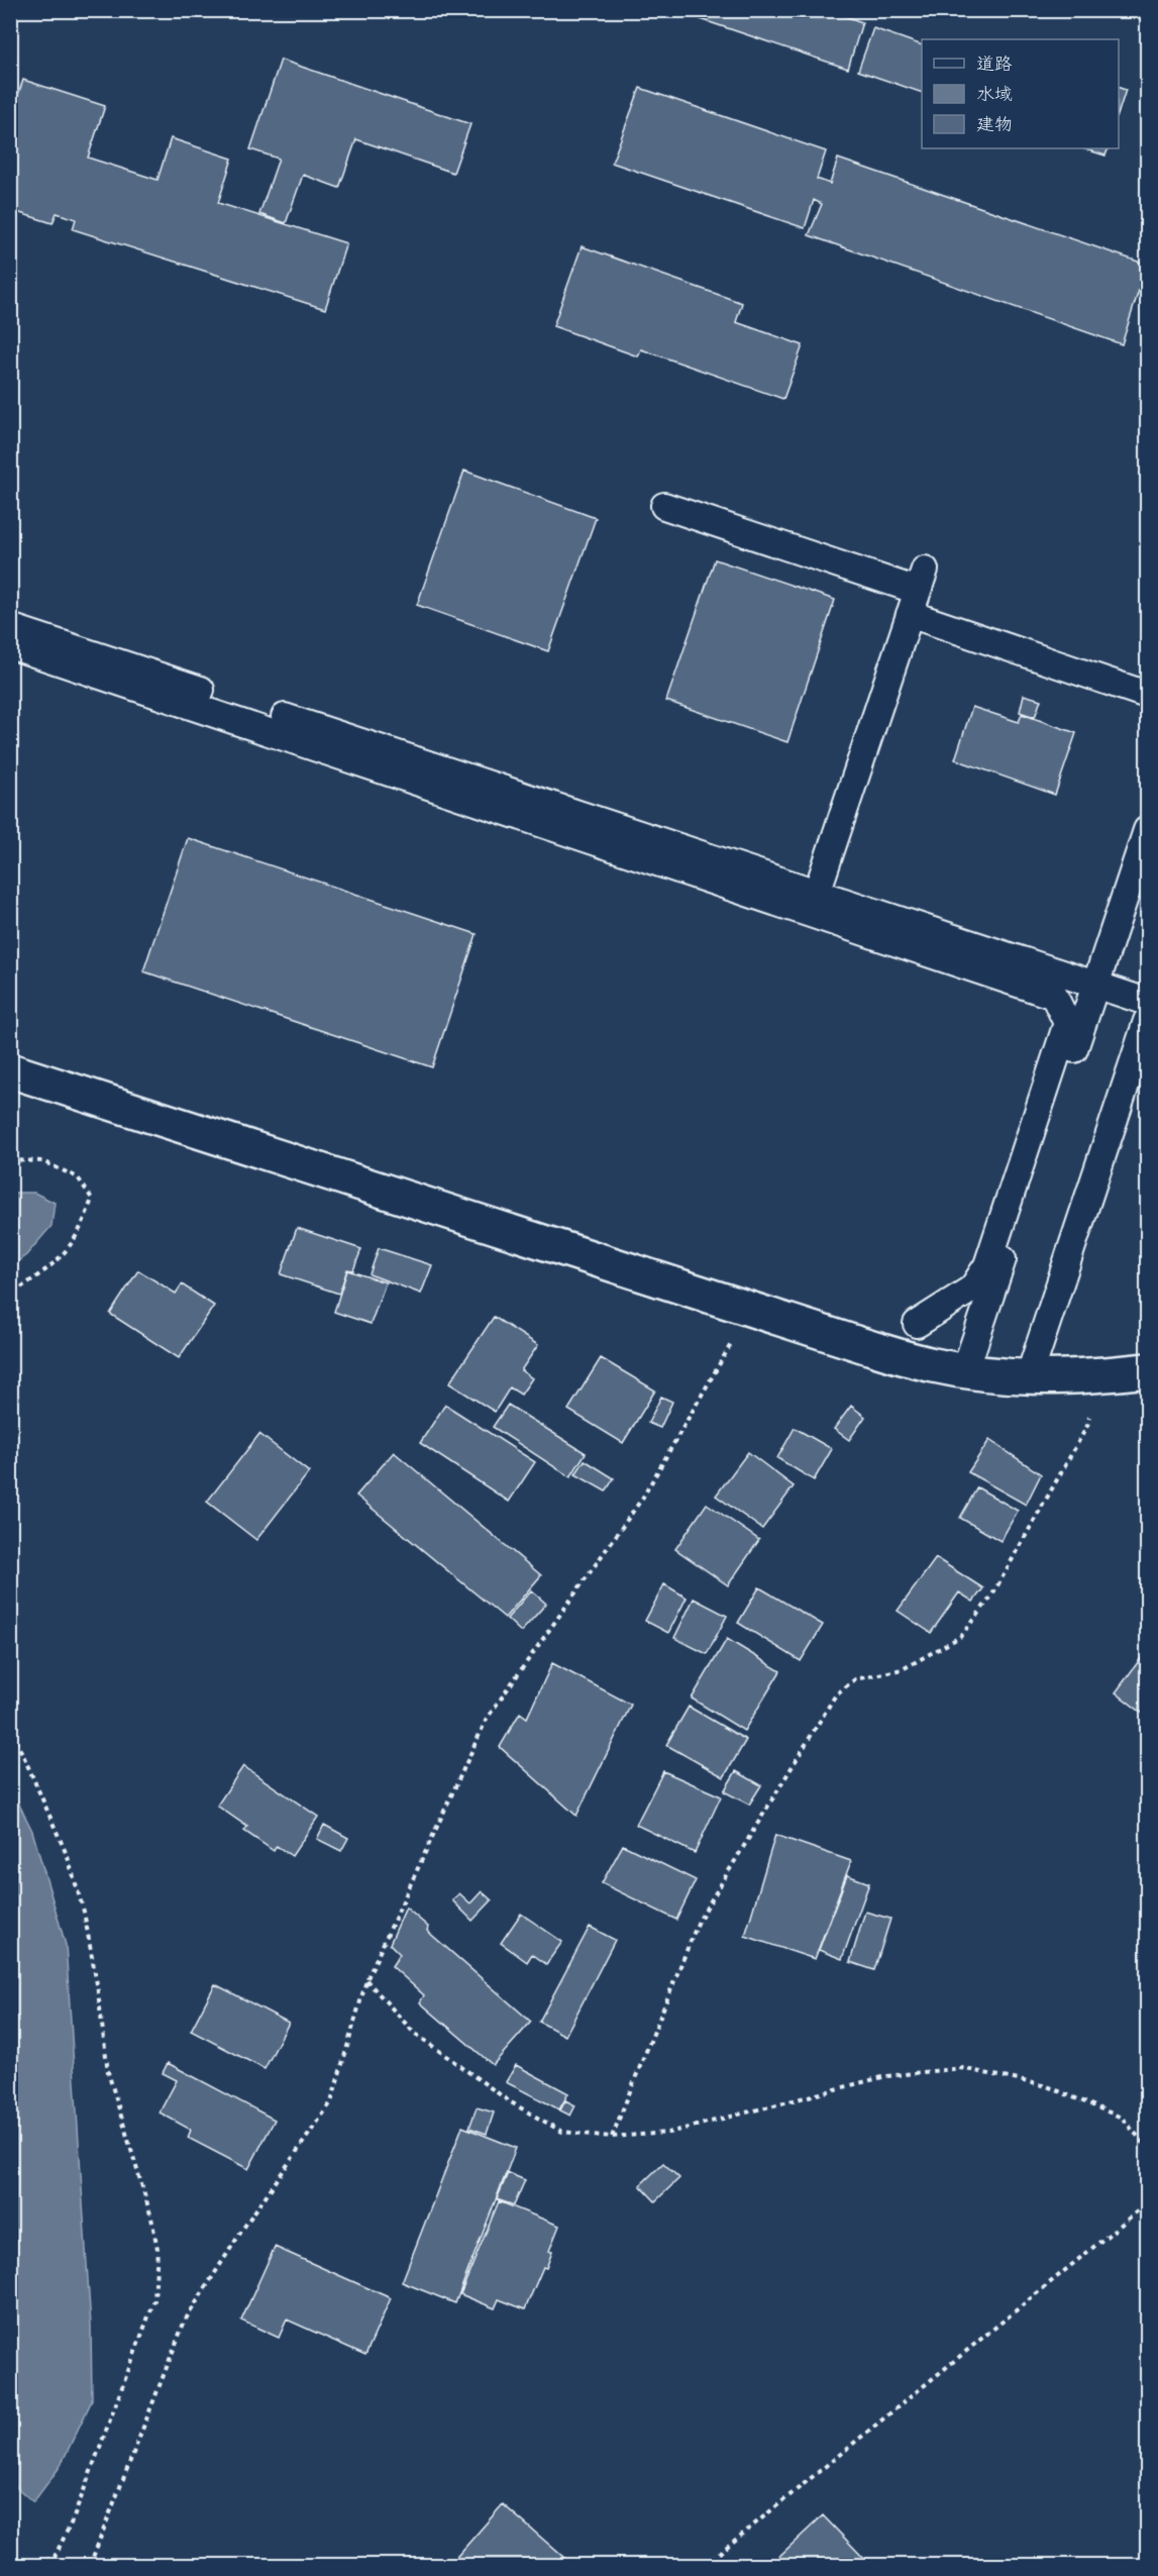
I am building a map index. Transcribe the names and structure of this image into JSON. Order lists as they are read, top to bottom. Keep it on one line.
{"legend":["道路","水域","建物"]}
